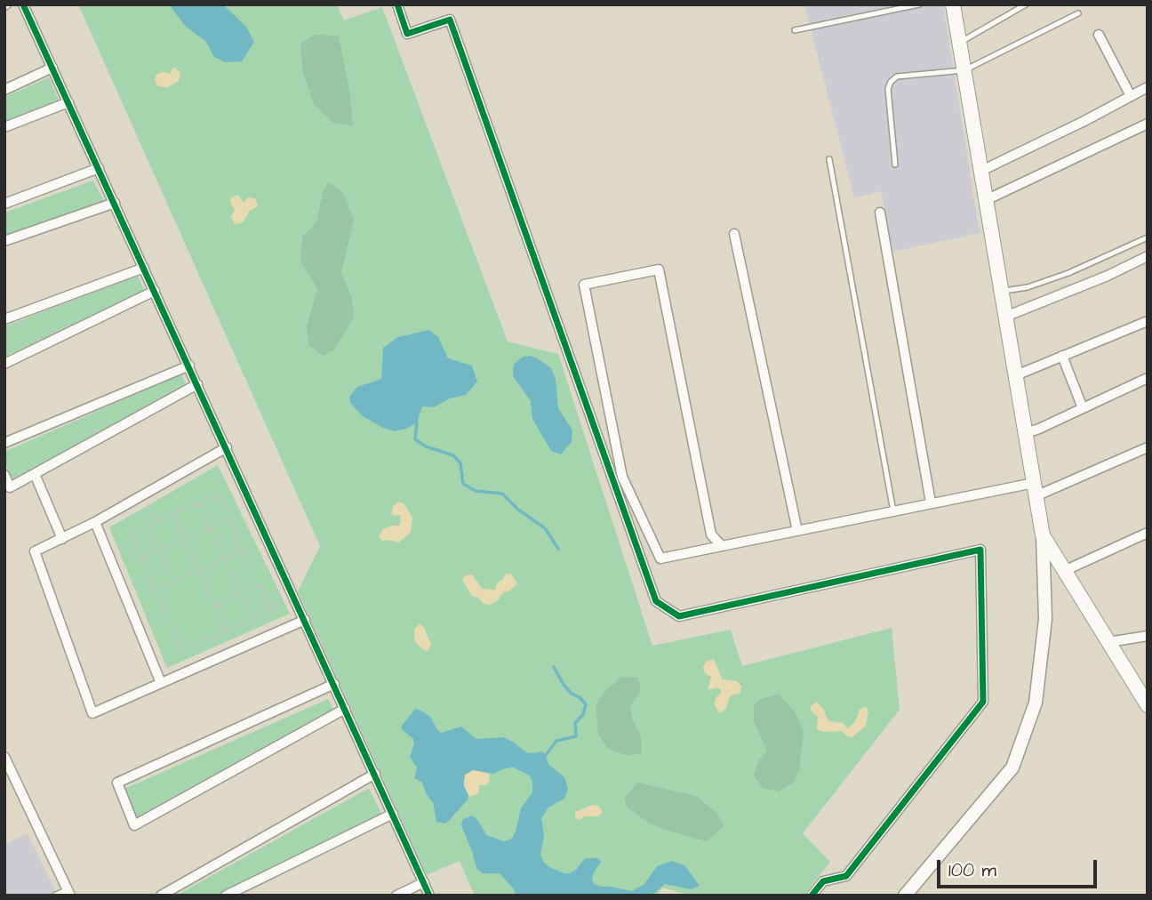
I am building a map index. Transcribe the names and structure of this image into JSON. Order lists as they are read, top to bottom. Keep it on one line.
{"scale_bar":"100 m"}
